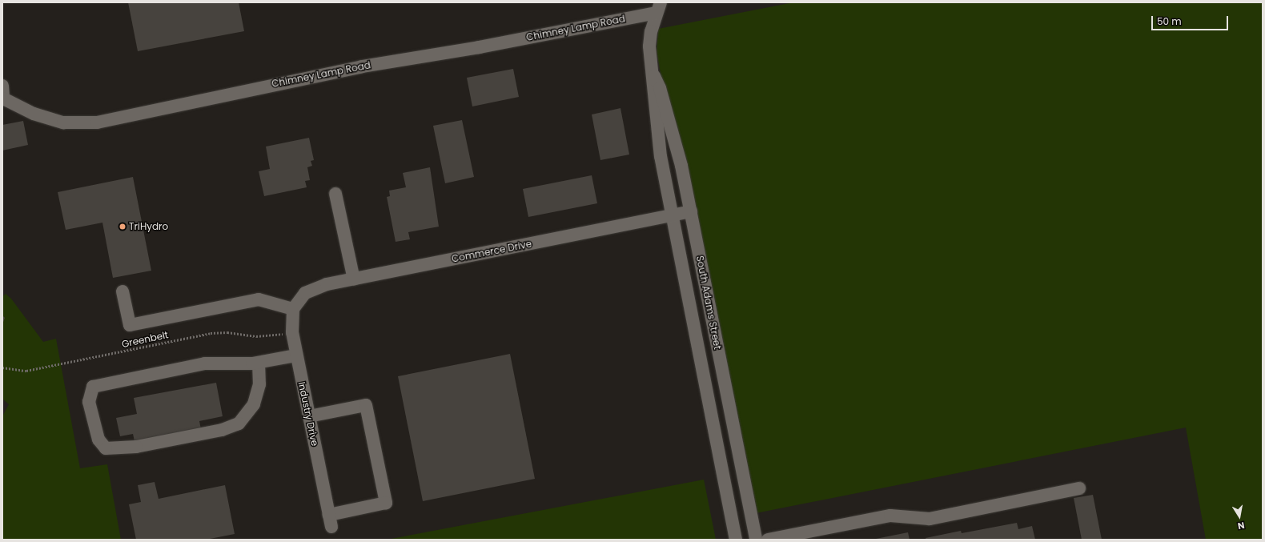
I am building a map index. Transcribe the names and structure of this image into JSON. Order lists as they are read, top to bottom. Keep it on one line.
{"streets":{"street":["Chimney Lamp Road","Commerce Drive","South Adams Street","Industry Drive"],"path":["Greenbelt"]},"crossings":[["Chimney Lamp Road","South Adams Street"],["Commerce Drive","South Adams Street"],["Commerce Drive","Industry Drive"],["Greenbelt","Industry Drive"]],"places":["TriHydro"],"scale_bar":"50 m","north":"bottom"}
